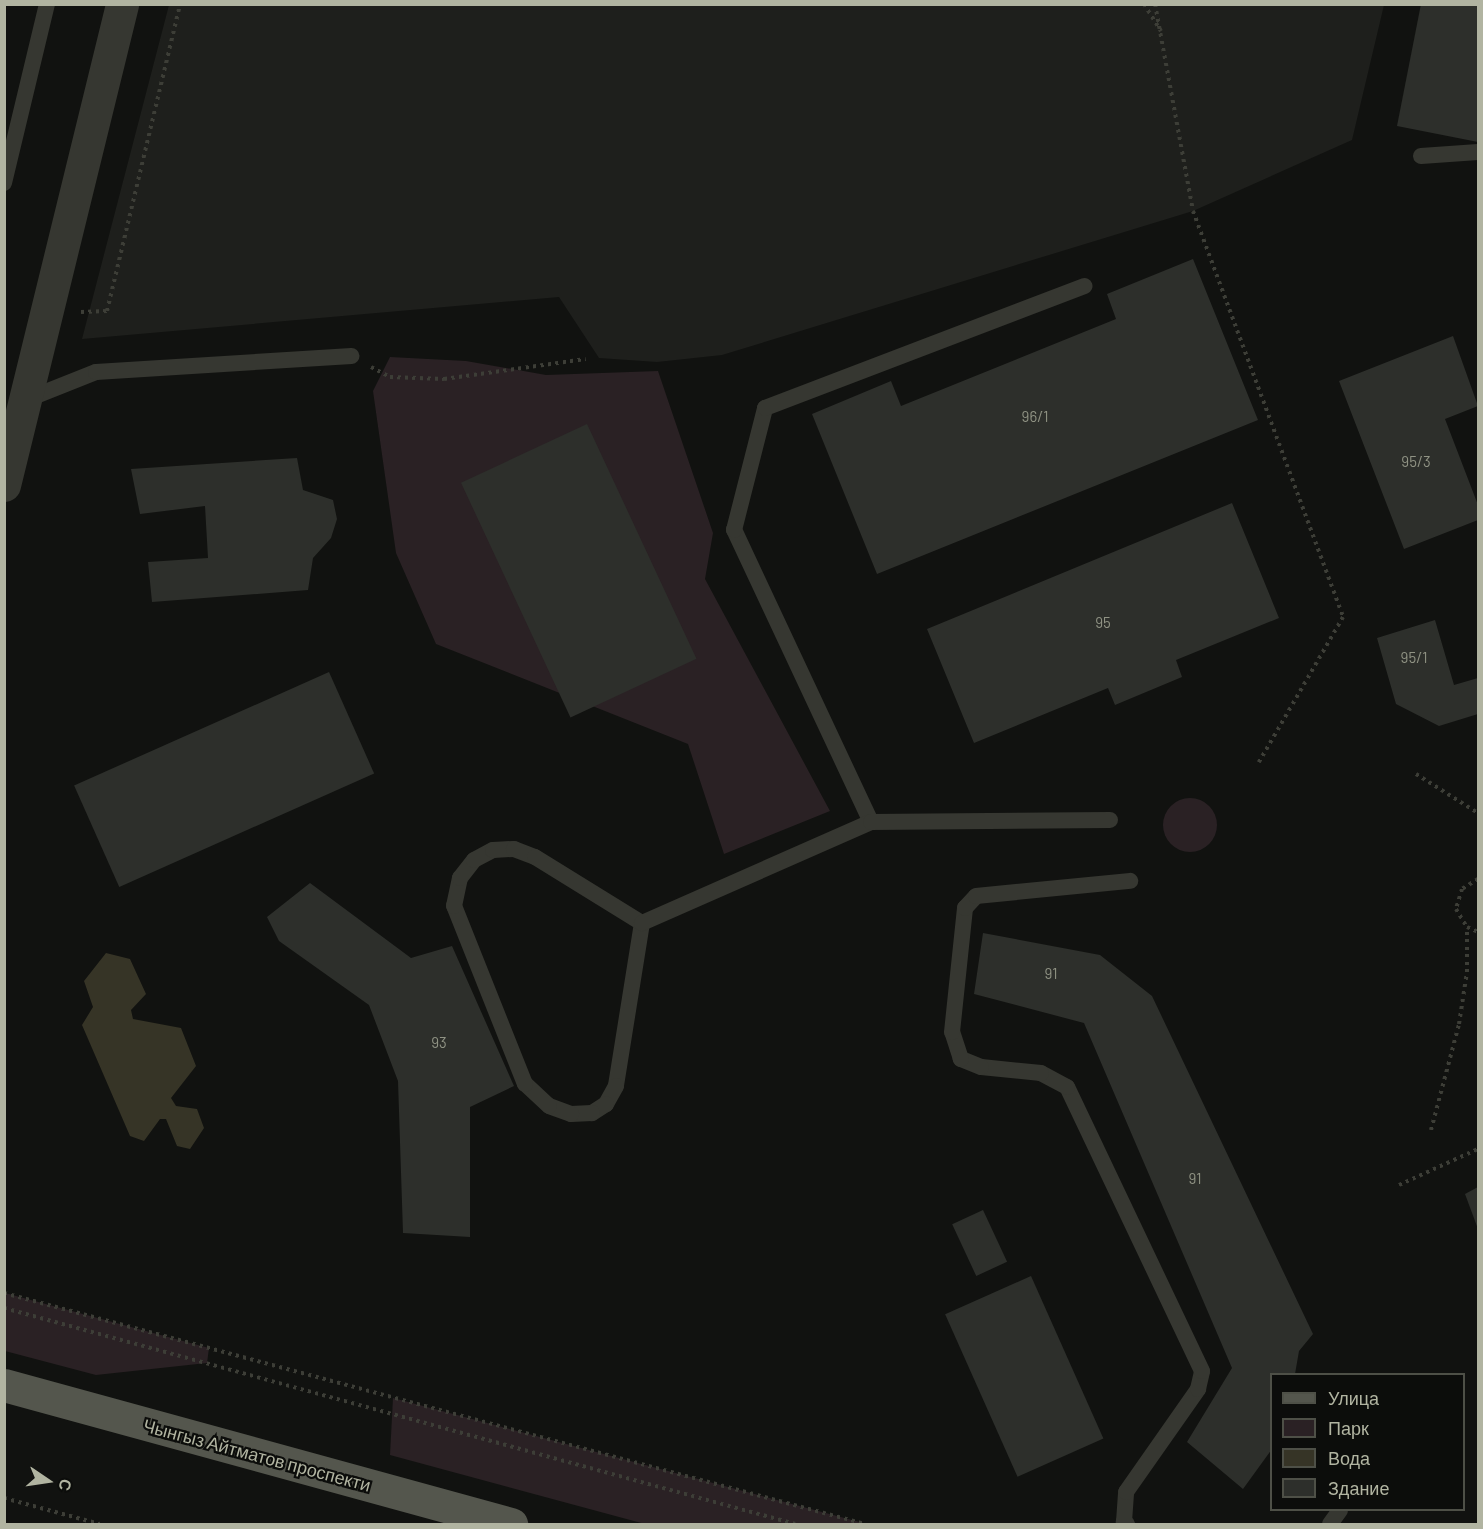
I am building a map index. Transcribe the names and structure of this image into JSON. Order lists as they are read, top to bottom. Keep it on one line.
{"streets":{"main road":["Чынгыз Айтматов проспекти"]},"house_numbers":["96/1","95/3","95","95/1","91","93","91"],"legend":["Улица","Парк","Вода","Здание"],"north":"right"}
